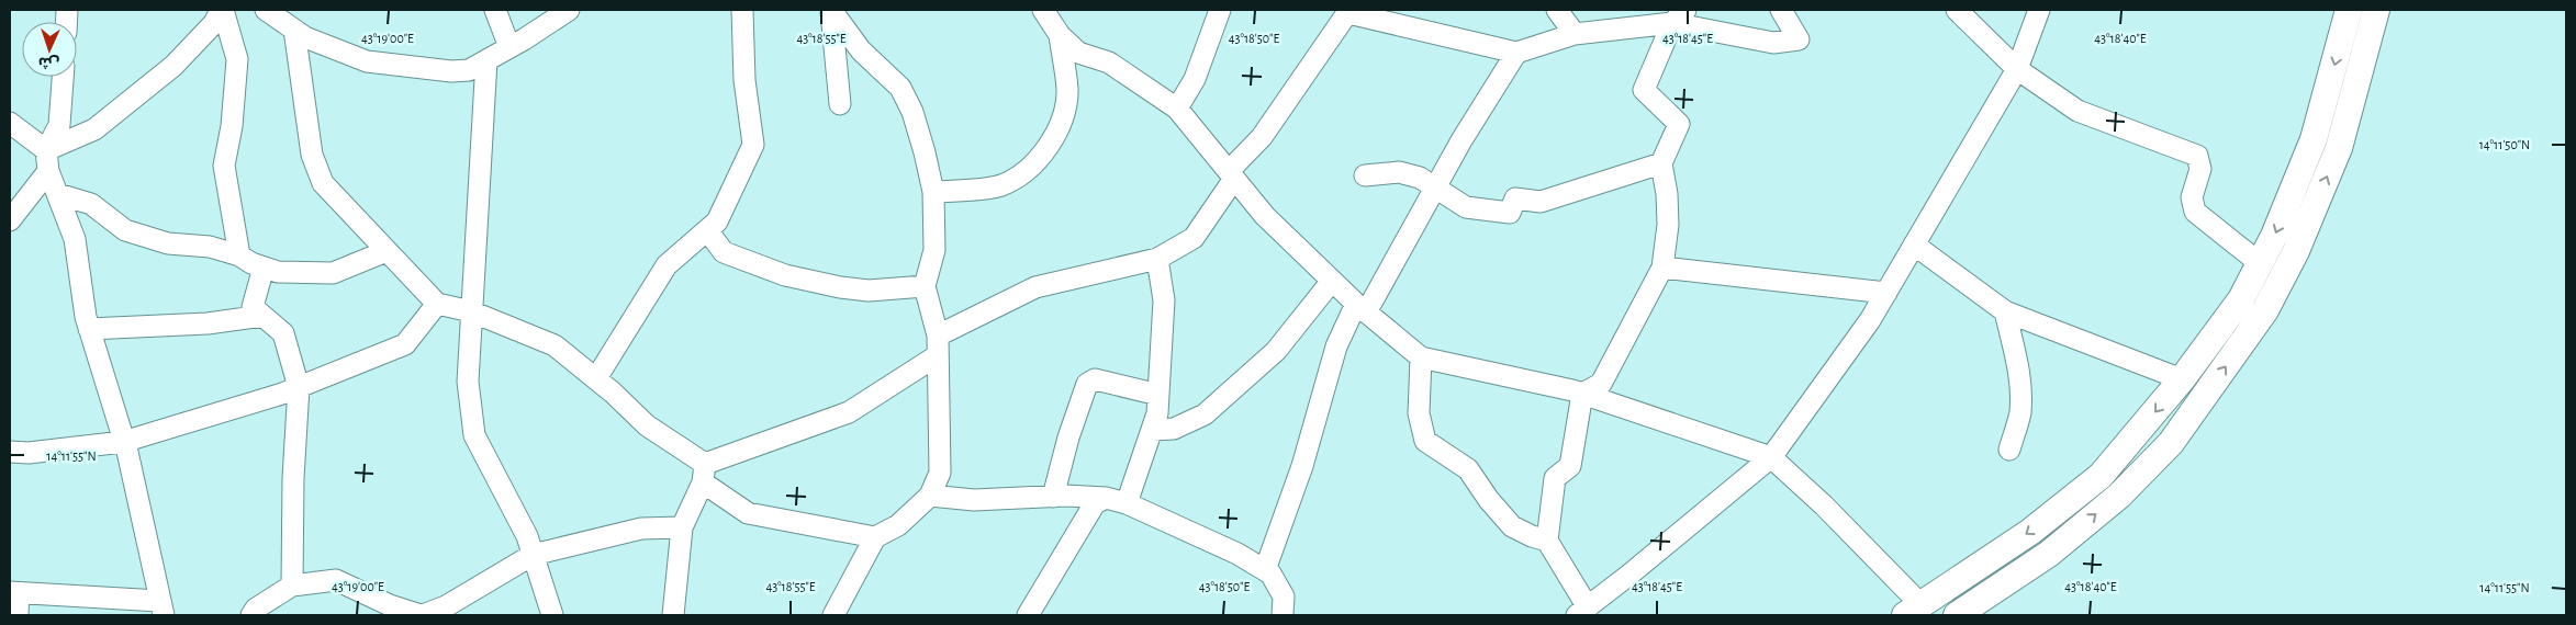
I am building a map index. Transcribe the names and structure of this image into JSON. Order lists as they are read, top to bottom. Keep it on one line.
{"north":"bottom","coordinates":["43°18'45\"E","43°19'00\"E","43°18'55\"E","43°18'50\"E","43°18'40\"E","14°11'50\"N","14°11'55\"N"]}
